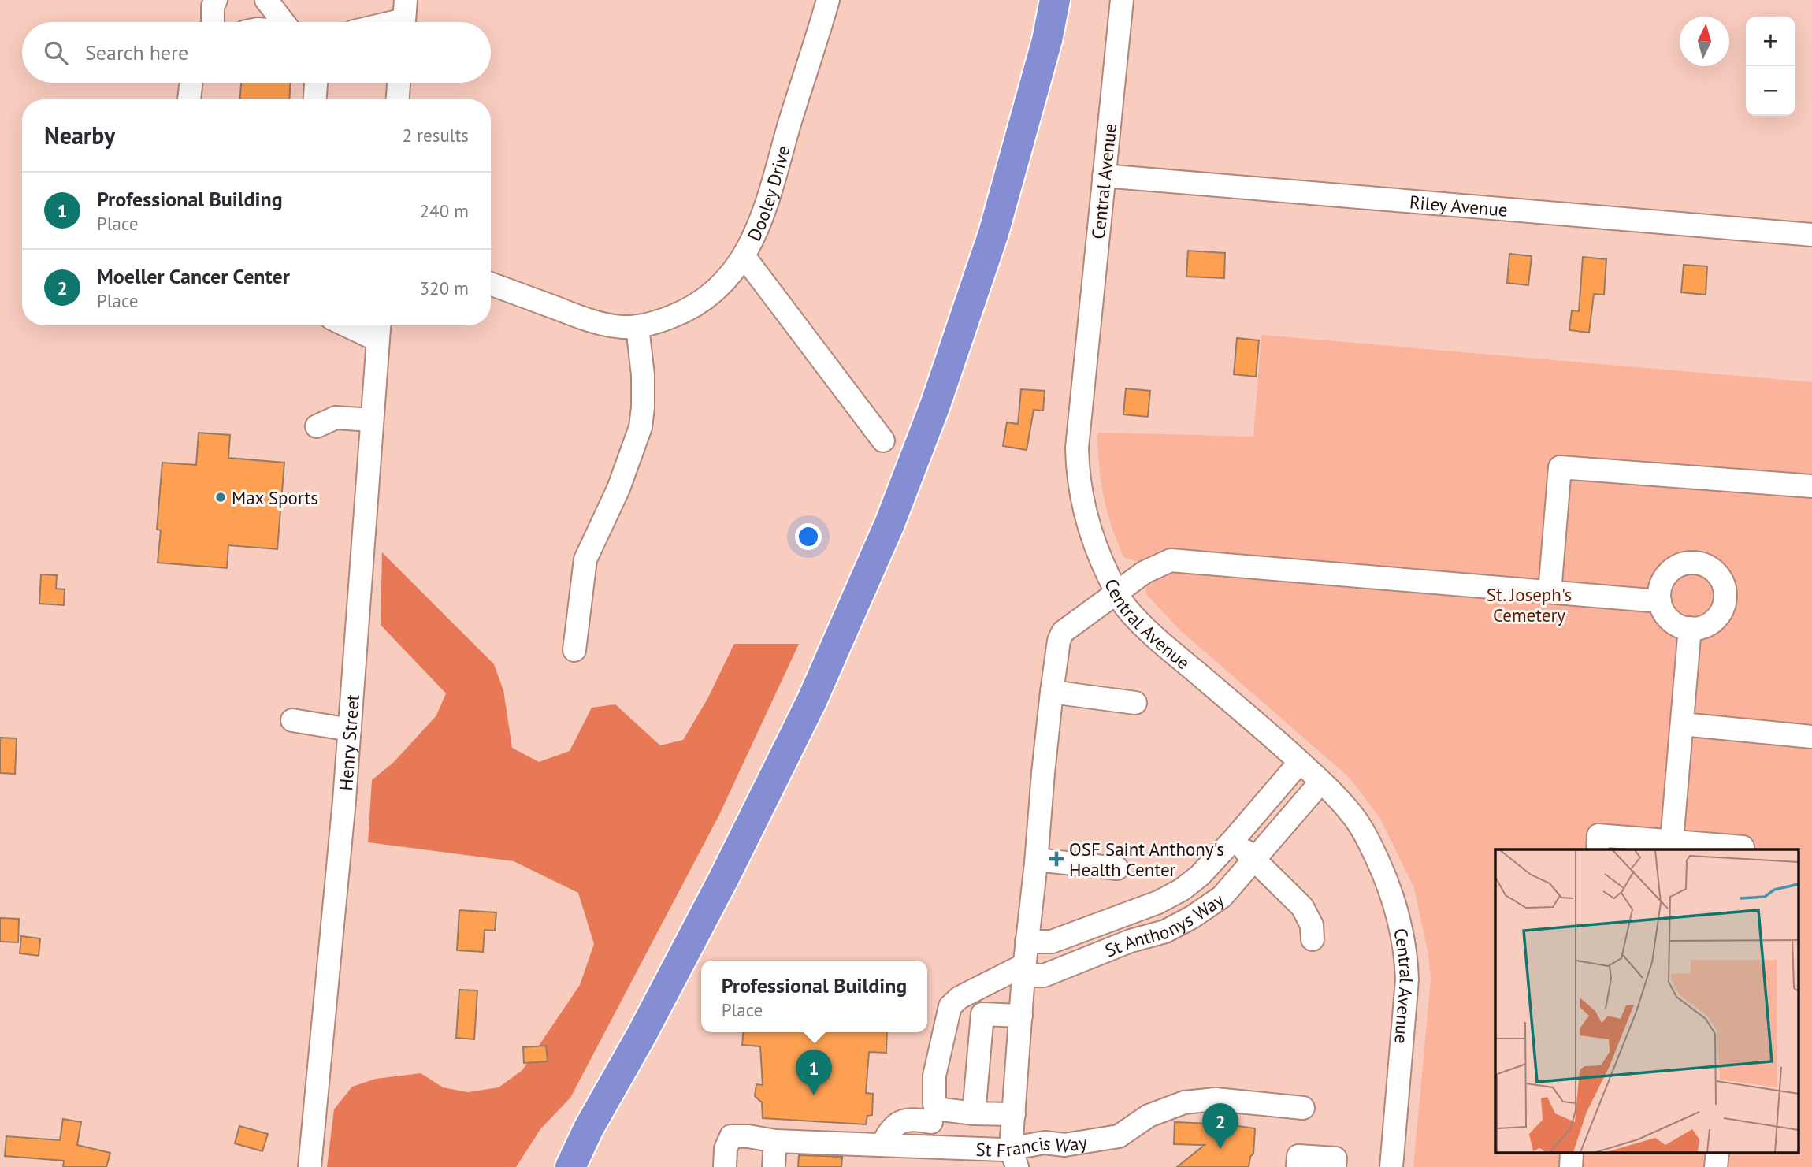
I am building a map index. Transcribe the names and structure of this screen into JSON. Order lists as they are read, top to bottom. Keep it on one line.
{"streets":{"street":["Central Avenue","Dooley Drive","Riley Avenue","Henry Street","St Anthonys Way","St Francis Way"]},"crossings":[["Central Avenue","Riley Avenue"],["Central Avenue","St Anthonys Way"]],"parks":["St. Joseph's Cemetery"],"places":{"other":["Max Sports"],"health":["OSF Saint Anthony's Health Center"]},"north":"top","page":{"map_buttons":["+","−"],"search":"Search here","heading":["Nearby","2 results"],"list":[{"mark":"1","name":"Professional Building","note":"Place","value":"240 m"},{"mark":"2","name":"Moeller Cancer Center","note":"Place","value":"320 m"}],"popup":["Professional Building","Place"],"pins":["1","2"]}}
